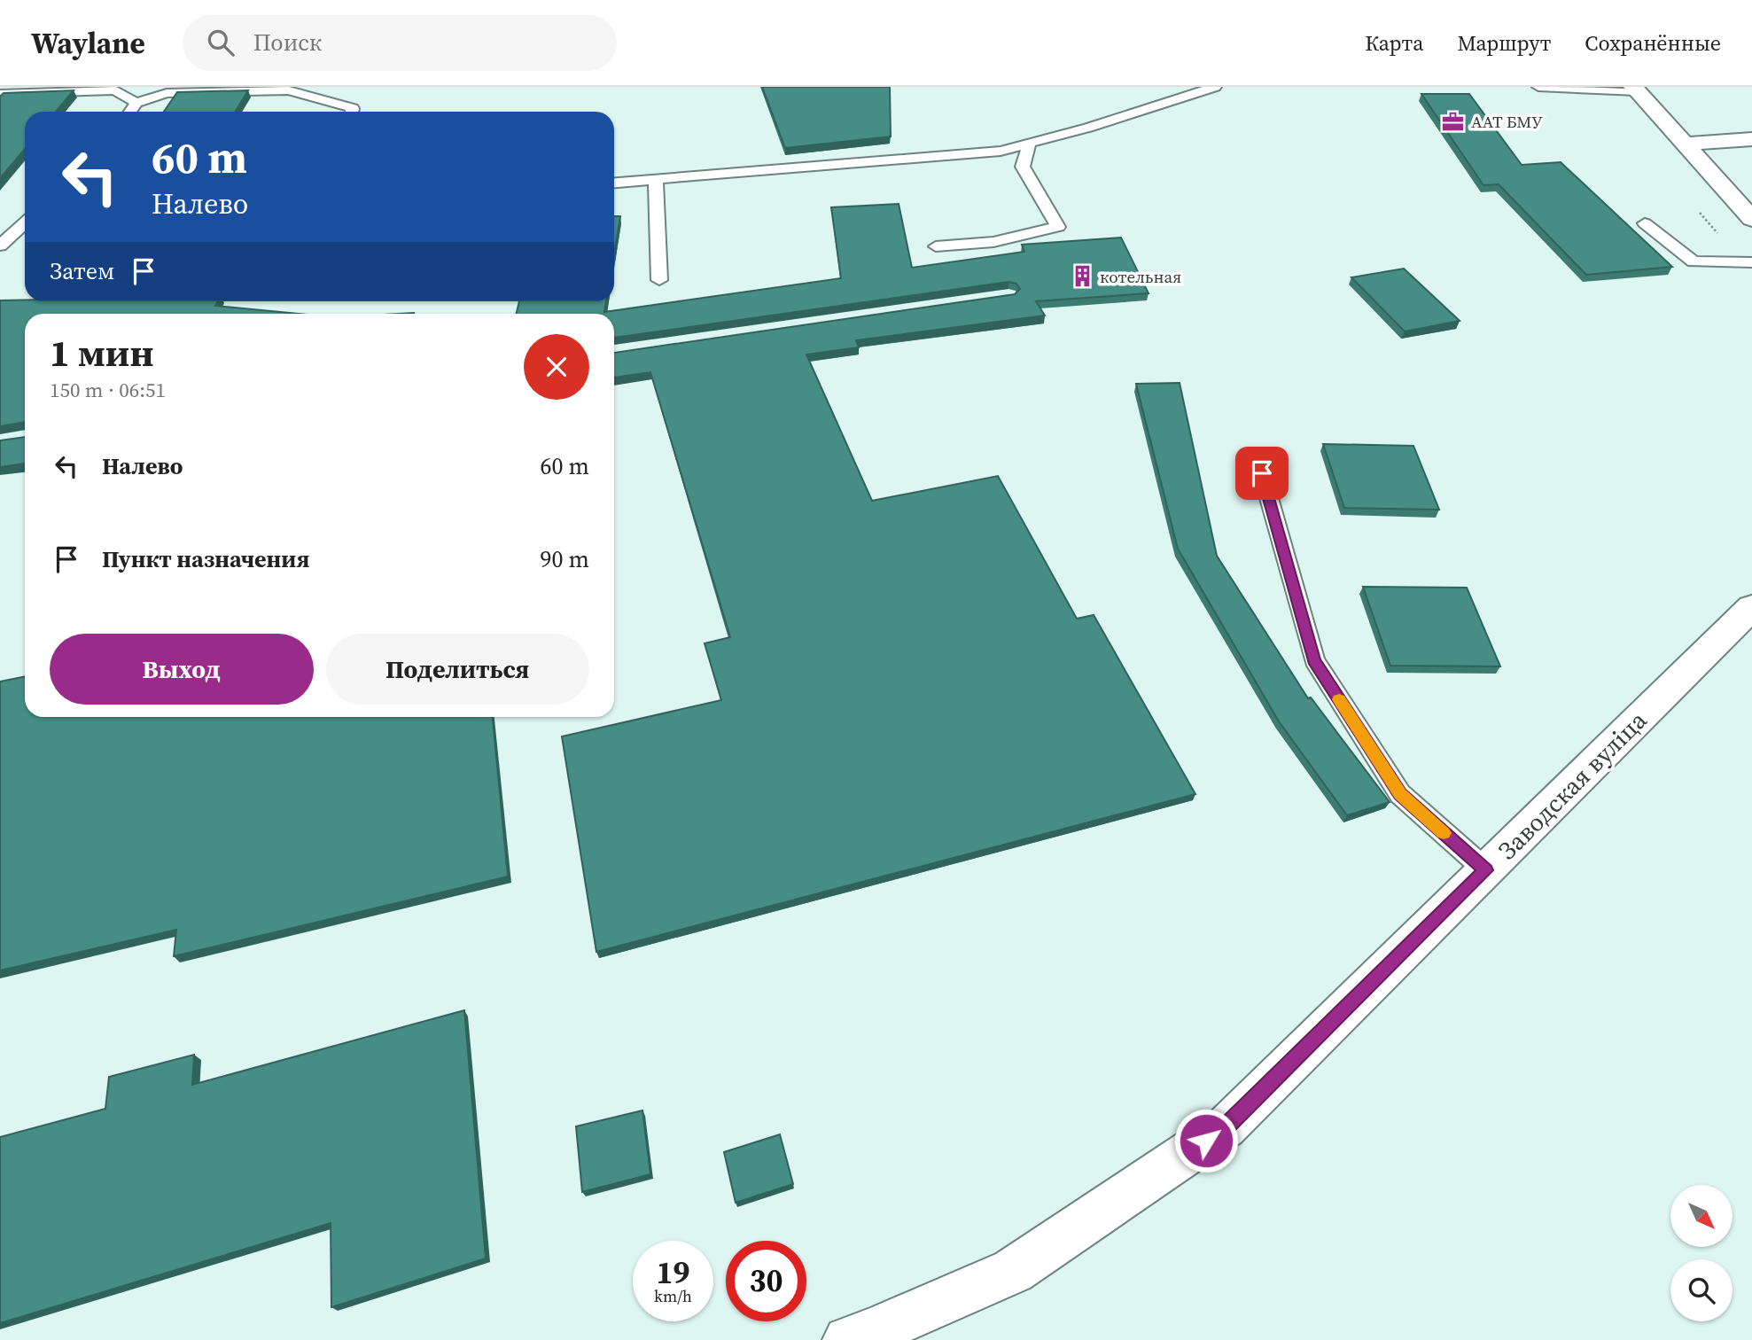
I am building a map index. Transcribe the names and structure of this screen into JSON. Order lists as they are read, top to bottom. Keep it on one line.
{"streets":{"street":["Заводская вуліца"]},"places":{"office":["ААТ БМУ"],"building":["котельная"]},"north":"bottom right","page":{"header":"Waylane","search":"Поиск","nav":["Карта","Маршрут","Сохранённые"],"turn":["60 m","Налево"],"then":"Затем","heading":["1 мин","150 m · 06:51"],"list":[{"name":"Налево","value":"60 m"},{"name":"Пункт назначения","value":"90 m"}],"buttons":["Выход","Поделиться"],"speed":"19 km/h","limit":"30"}}
